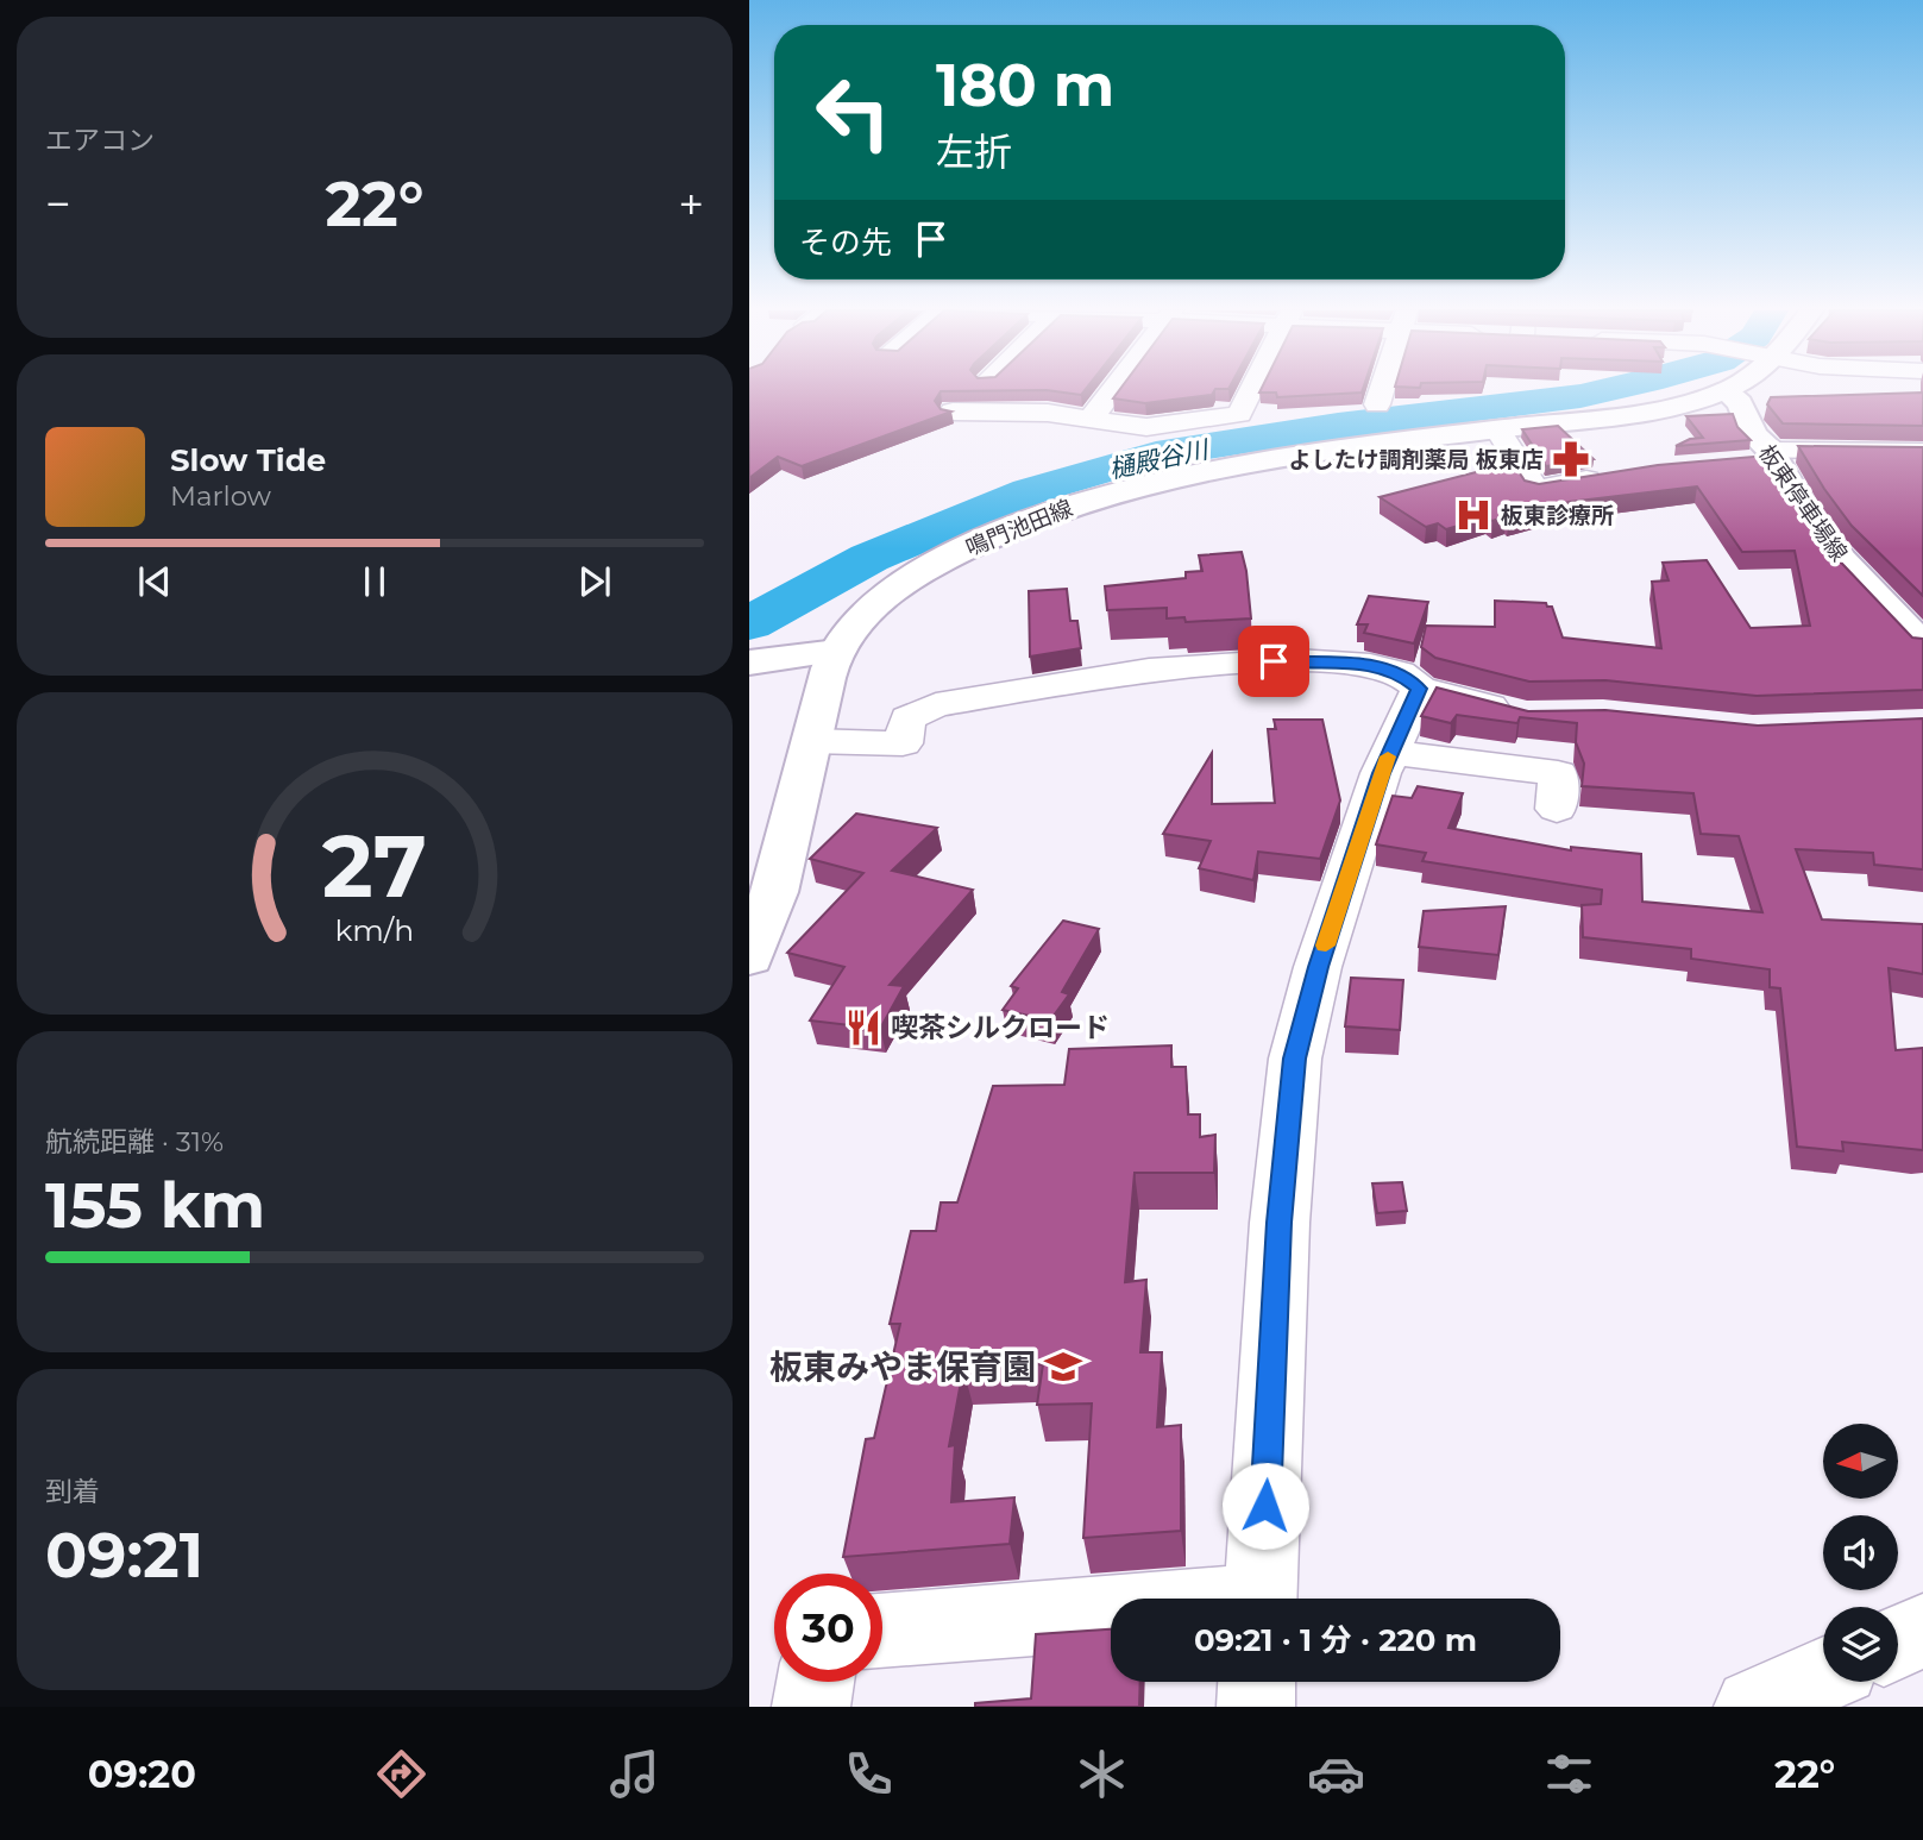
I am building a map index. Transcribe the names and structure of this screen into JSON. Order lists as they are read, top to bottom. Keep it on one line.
{"streets":{"main road":["板東停車場線","鳴門池田線"]},"crossings":[["板東停車場線","鳴門池田線"]],"water":["樋殿谷川"],"places":{"pharmacy":["よしたけ調剤薬局 板東店"],"hospital":["板東診療所"],"restaurant":["喫茶シルクロード"],"school or university":["板東みやま保育園"]},"north":"left","page":{"tile":["エアコン",["航続距離 · 31%","155 km"],["到着","09:21"]],"turn":["180 m","左折"],"heat":["−","22°","+"],"then":"その先","song":["Slow Tide","Marlow"],"limit":"30","trip":"09:21 · 1 分 · 220 m","tabs":["09:20","22°"],"gauge":["27","km/h"]}}
